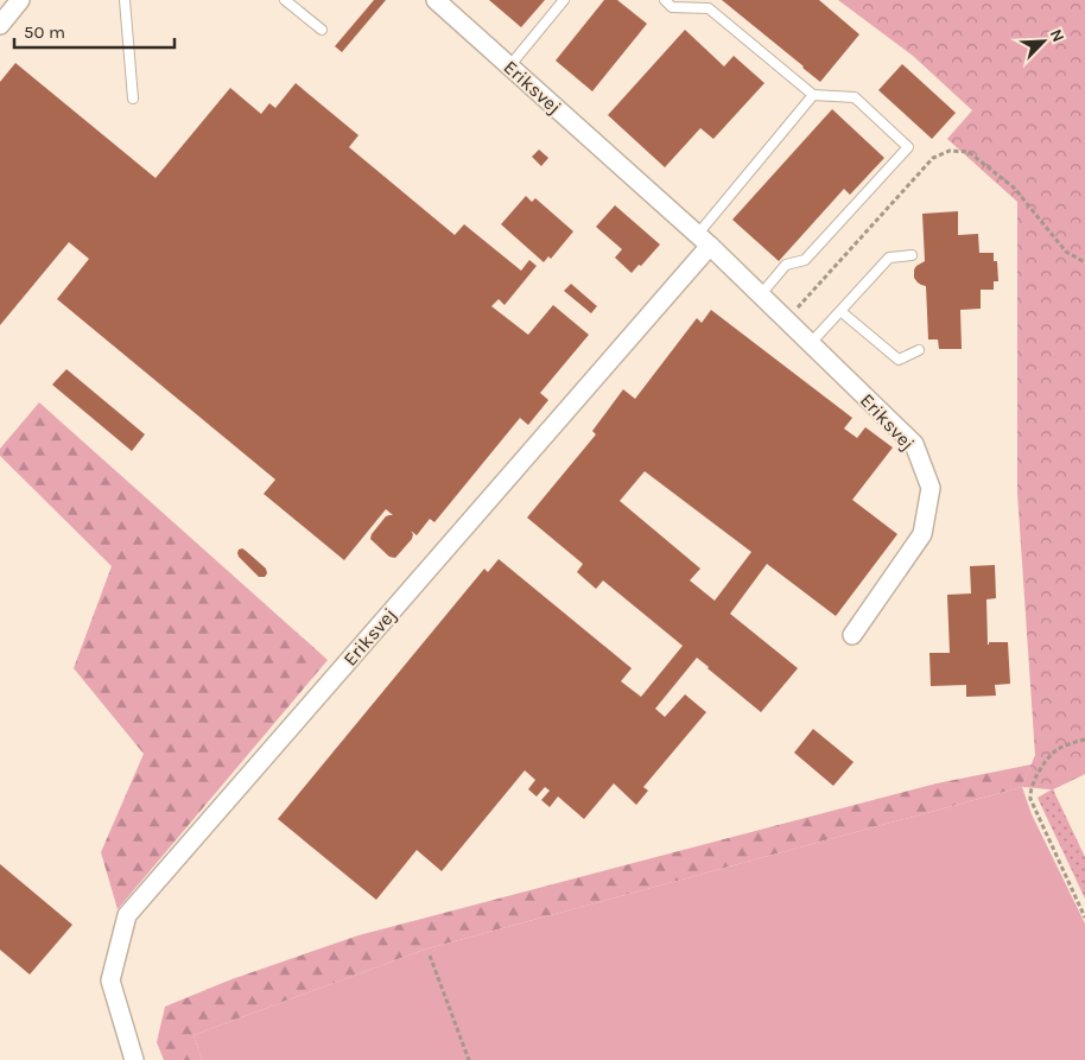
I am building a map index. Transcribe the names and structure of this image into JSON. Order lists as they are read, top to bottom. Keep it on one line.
{"streets":{"street":["Eriksvej"]},"scale_bar":"50 m","north":"top right"}
